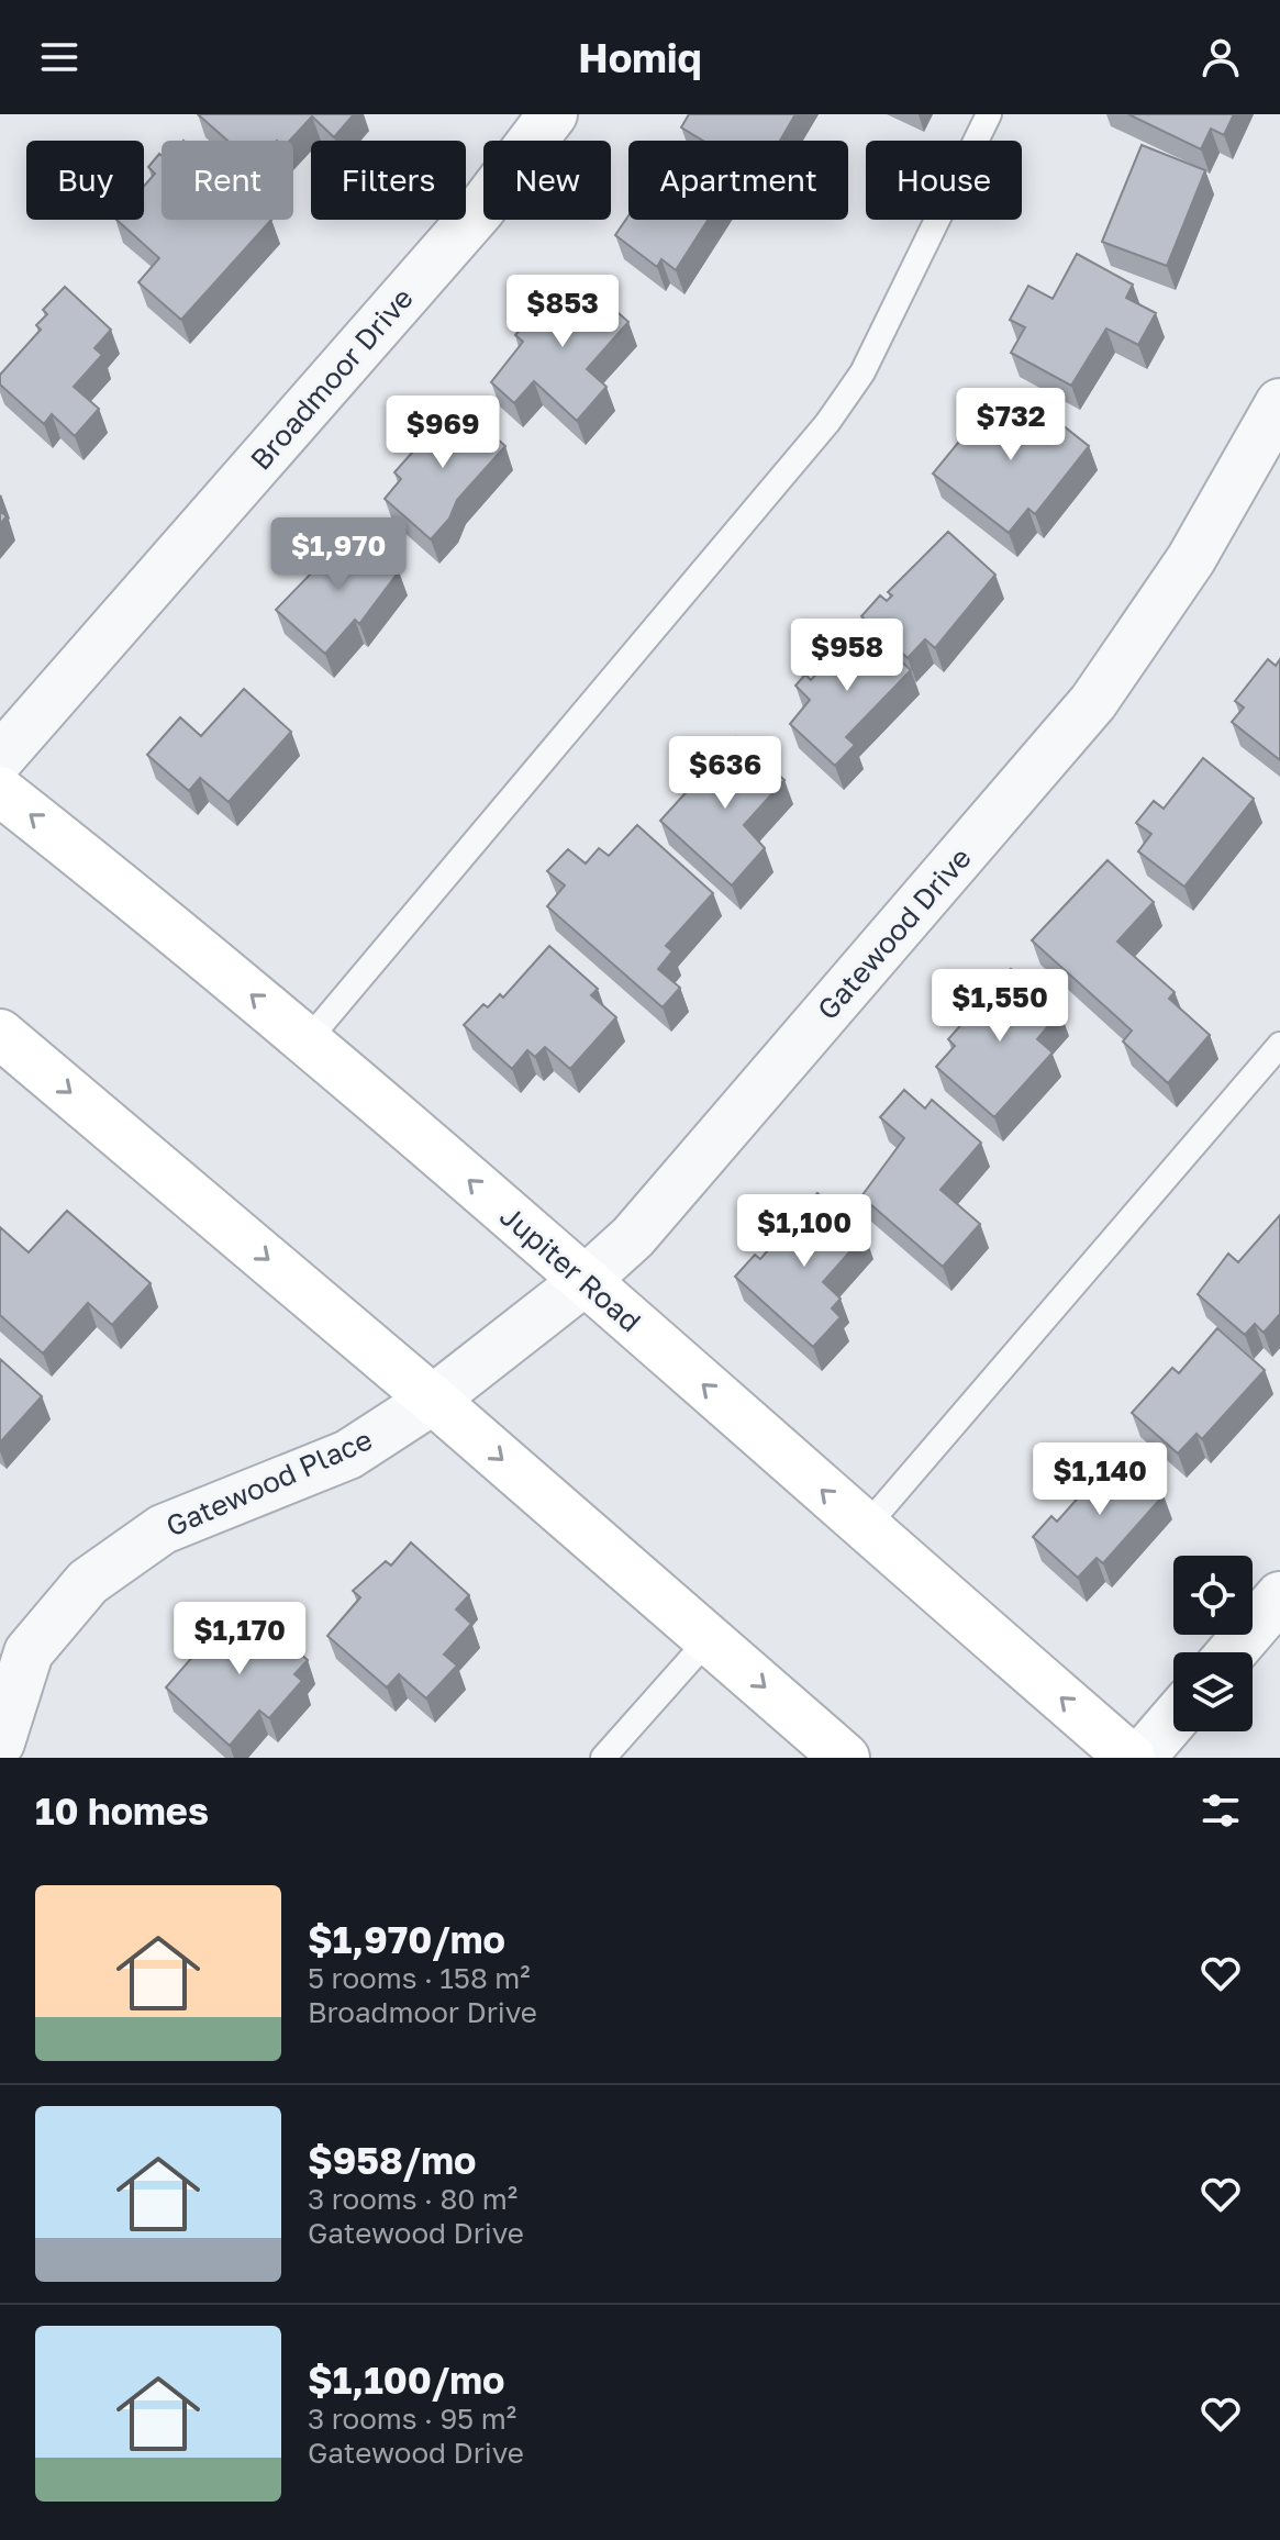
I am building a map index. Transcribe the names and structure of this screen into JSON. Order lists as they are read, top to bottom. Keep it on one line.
{"streets":{"main road":["Jupiter Road"],"street":["Broadmoor Drive","Gatewood Drive","Gatewood Place"]},"crossings":[["Gatewood Drive","Jupiter Road"],["Gatewood Drive","Gatewood Place"]],"page":{"header":"Homiq","chip":["Buy","Rent","Filters","New","Apartment","House"],"price":["$853","$732","$969","$1,970","$958","$636","$1,550","$1,100","$1,140","$1,170"],"heading":"10 homes","list":[{"name":"$1,970/mo","note":"5 rooms · 158 m² · Broadmoor Drive"},{"name":"$958/mo","note":"3 rooms · 80 m² · Gatewood Drive"},{"name":"$1,100/mo","note":"3 rooms · 95 m² · Gatewood Drive"}]}}
